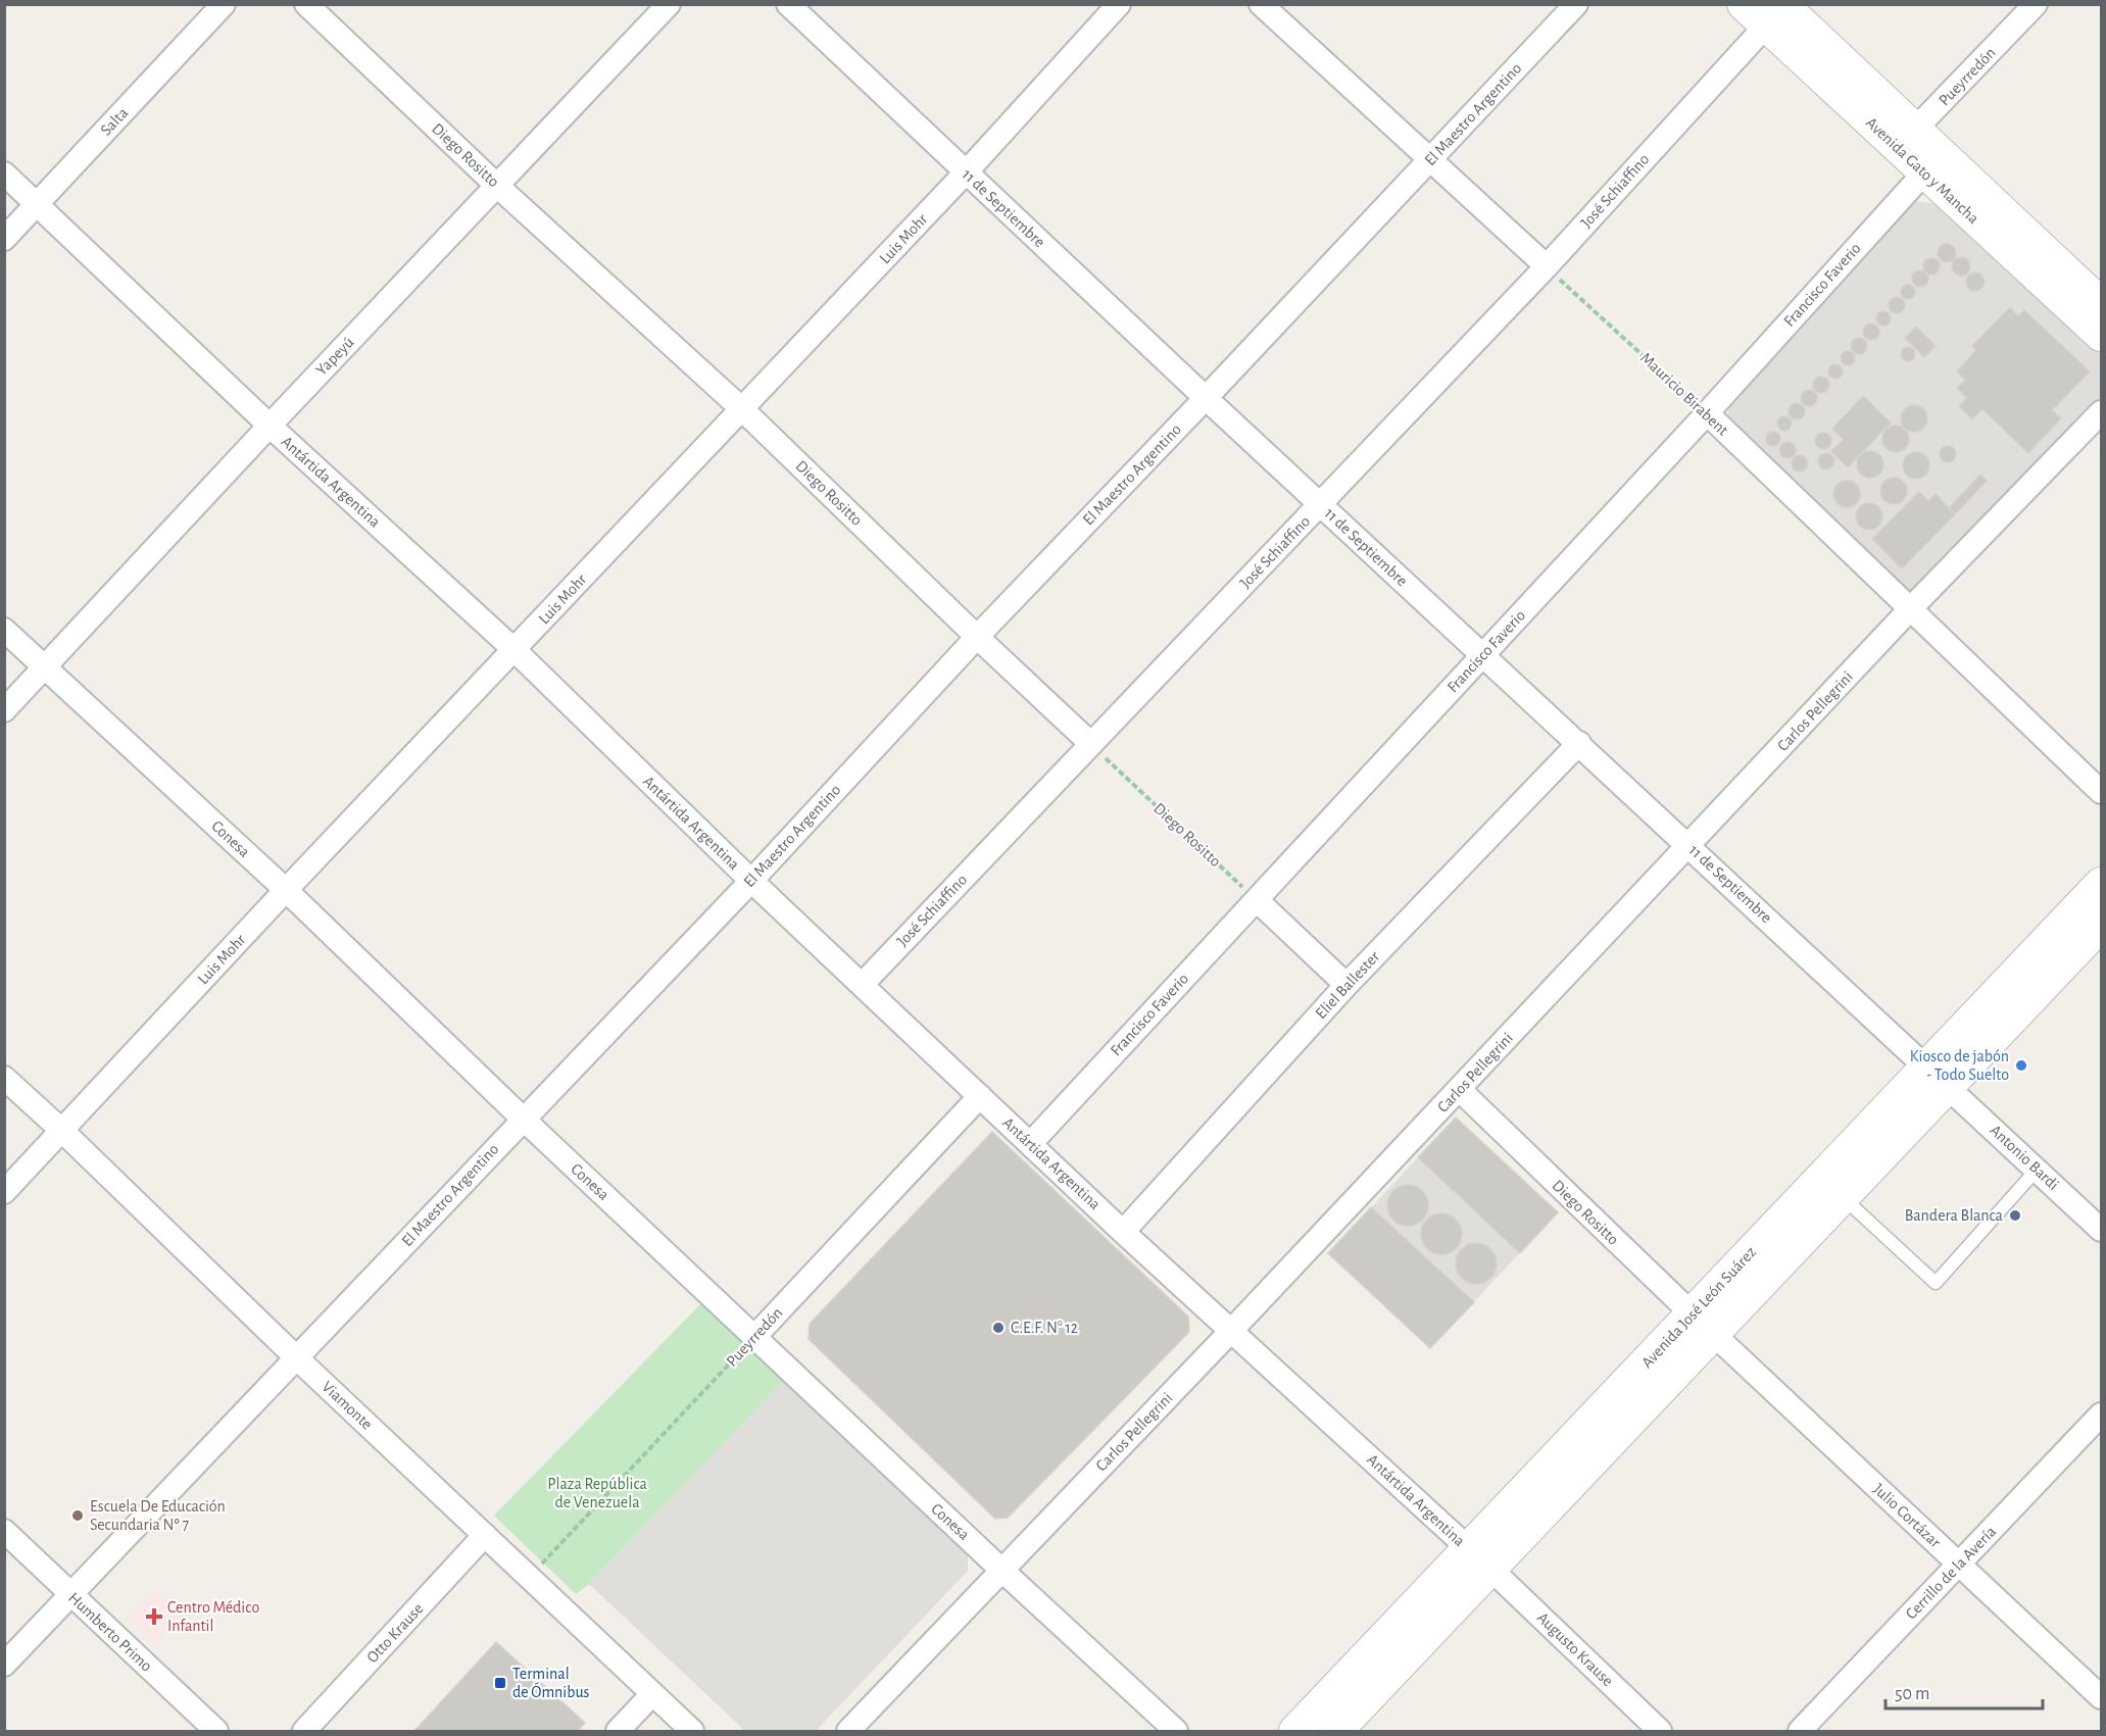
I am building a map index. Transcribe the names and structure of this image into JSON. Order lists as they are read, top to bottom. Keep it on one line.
{"streets":{"main road":["Avenida Gato y Mancha","Avenida José León Suárez"],"street":["Pueyrredón","El Maestro Argentino","Salta","Diego Rositto","José Schiaffino","11 de Septiembre","Luis Mohr","Francisco Faverio","Yapeyú","Mauricio Birabent","Antártida Argentina","Carlos Pellegrini","Conesa","Eliel Ballester","Antonio Bardi","Viamonte","Julio Cortázar","Cerrillo de la Avería","Humberto Primo","Otto Krause","Augusto Krause"]},"crossings":[["Pueyrredón","Avenida Gato y Mancha"],["Pueyrredón","Antártida Argentina"],["Pueyrredón","Conesa"],["Pueyrredón","Viamonte"],["El Maestro Argentino","Diego Rositto"],["El Maestro Argentino","11 de Septiembre"],["El Maestro Argentino","Antártida Argentina"],["El Maestro Argentino","Conesa"],["El Maestro Argentino","Viamonte"],["El Maestro Argentino","Humberto Primo"],["Salta","Antártida Argentina"],["Diego Rositto","José Schiaffino"],["Diego Rositto","Luis Mohr"],["Diego Rositto","Francisco Faverio"],["Diego Rositto","Yapeyú"],["Diego Rositto","Carlos Pellegrini"],["Diego Rositto","Avenida José León Suárez"],["Diego Rositto","Julio Cortázar"],["Avenida Gato y Mancha","José Schiaffino"],["Avenida Gato y Mancha","Francisco Faverio"],["José Schiaffino","11 de Septiembre"],["José Schiaffino","Mauricio Birabent"],["José Schiaffino","Antártida Argentina"],["11 de Septiembre","Luis Mohr"],["11 de Septiembre","Francisco Faverio"],["11 de Septiembre","Carlos Pellegrini"],["11 de Septiembre","Eliel Ballester"],["11 de Septiembre","Antonio Bardi"],["11 de Septiembre","Avenida José León Suárez"],["Luis Mohr","Antártida Argentina"],["Luis Mohr","Conesa"],["Luis Mohr","Viamonte"],["Francisco Faverio","Mauricio Birabent"],["Francisco Faverio","Antártida Argentina"],["Yapeyú","Antártida Argentina"],["Yapeyú","Conesa"],["Mauricio Birabent","Carlos Pellegrini"],["Antártida Argentina","Carlos Pellegrini"],["Antártida Argentina","Eliel Ballester"],["Antártida Argentina","Avenida José León Suárez"],["Antártida Argentina","Augusto Krause"],["Carlos Pellegrini","Conesa"],["Antonio Bardi","Avenida José León Suárez"],["Avenida José León Suárez","Julio Cortázar"],["Avenida José León Suárez","Augusto Krause"],["Viamonte","Otto Krause"],["Julio Cortázar","Cerrillo de la Avería"]],"parks":["Plaza República de Venezuela"],"places":{"other":["Kiosco de jabón - Todo Suelto","Bandera Blanca","C.E.F. N° 12","Escuela De Educación Secundaria Nº 7"],"health":["Centro Médico Infantil"],"transit":["Terminal de Ómnibus"]},"scale_bar":"50 m"}
